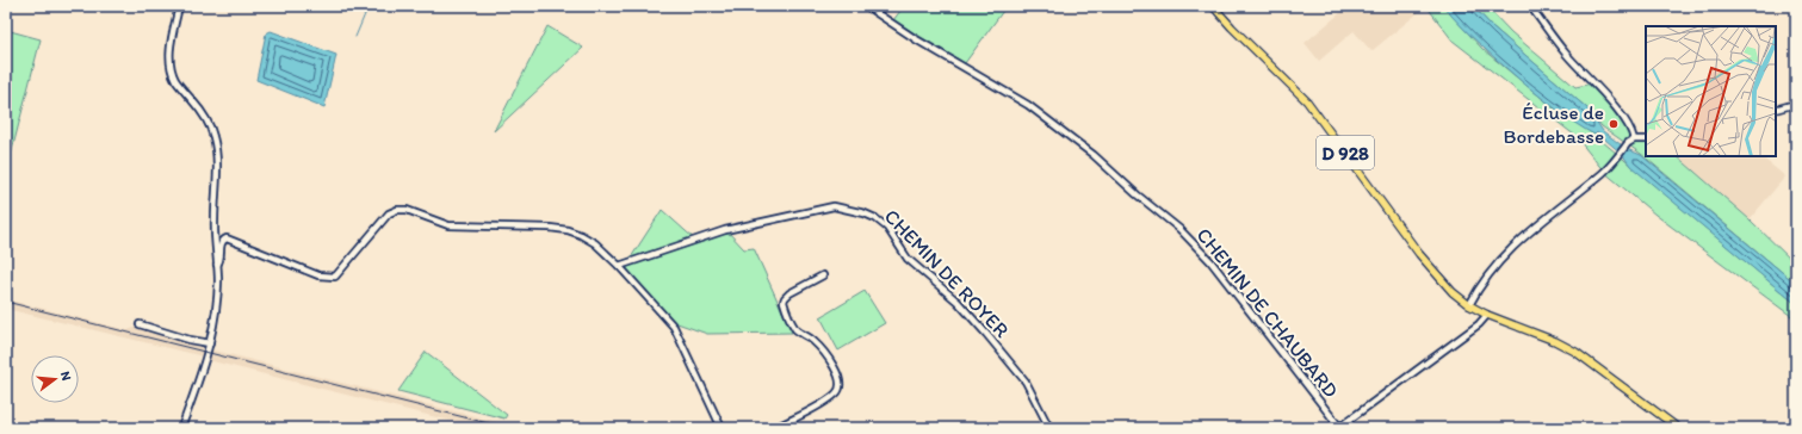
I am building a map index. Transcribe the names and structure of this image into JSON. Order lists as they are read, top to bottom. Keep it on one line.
{"streets":{"main road":["D 928"],"street":["CHEMIN DE ROYER","CHEMIN DE CHAUBARD"]},"places":["Écluse de Bordebasse"],"north":"right"}
